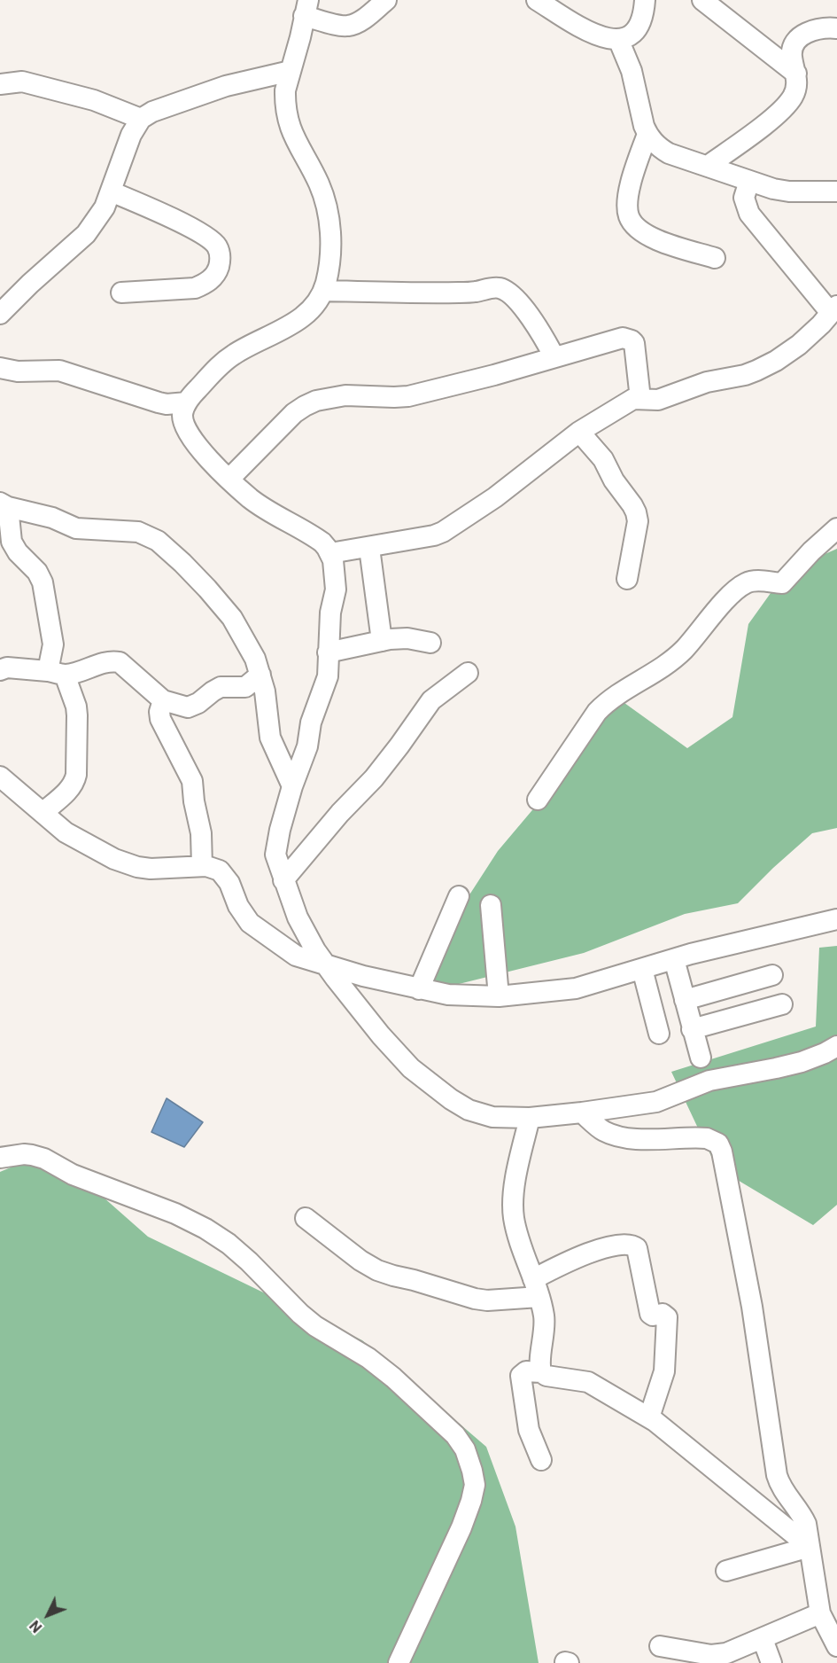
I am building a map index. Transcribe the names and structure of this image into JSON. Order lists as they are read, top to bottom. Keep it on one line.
{"north":"bottom left"}
